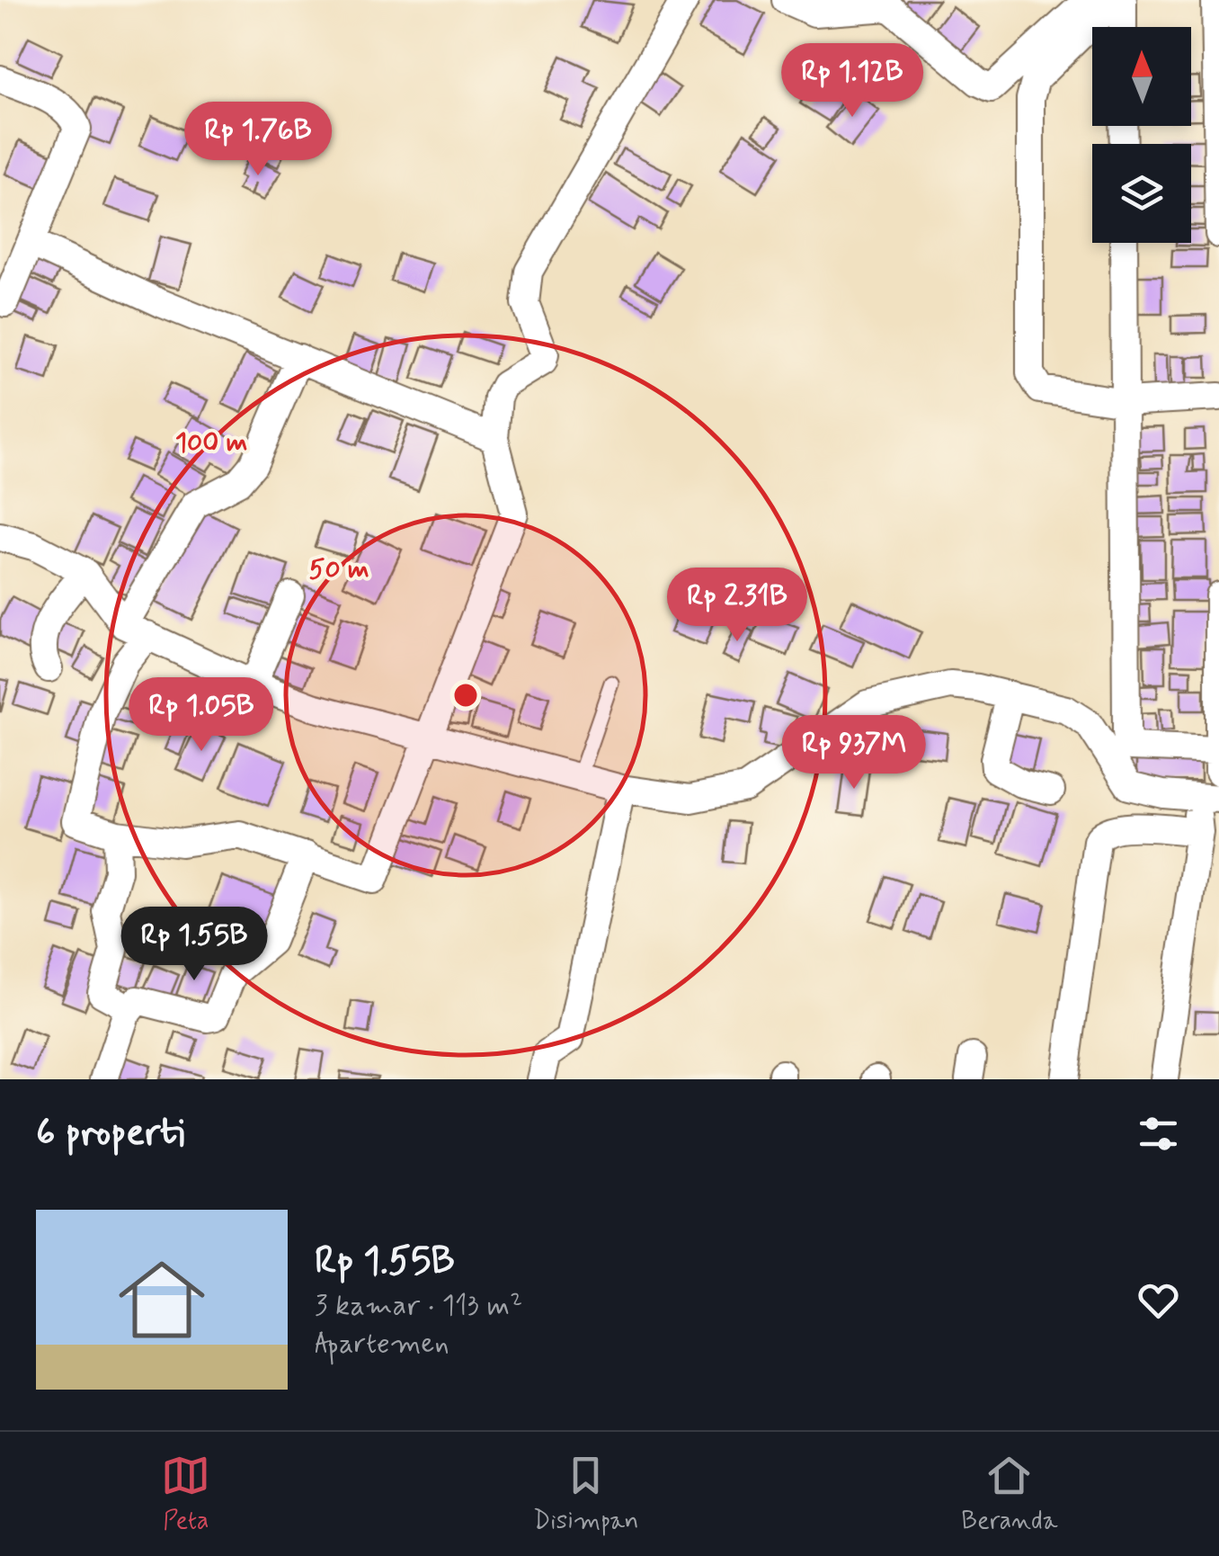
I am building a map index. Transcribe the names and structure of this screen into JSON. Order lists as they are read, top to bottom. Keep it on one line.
{"north":"top","page":{"price":["Rp 1.12B","Rp 1.76B","Rp 2.31B","Rp 1.05B","Rp 937M","Rp 1.55B"],"heading":"6 properti","list":[{"name":"Rp 1.55B","note":"3 kamar · 113 m² · Apartemen"}],"tabs":["Peta","Disimpan","Beranda"]},"rings":["100 m","50 m"]}
